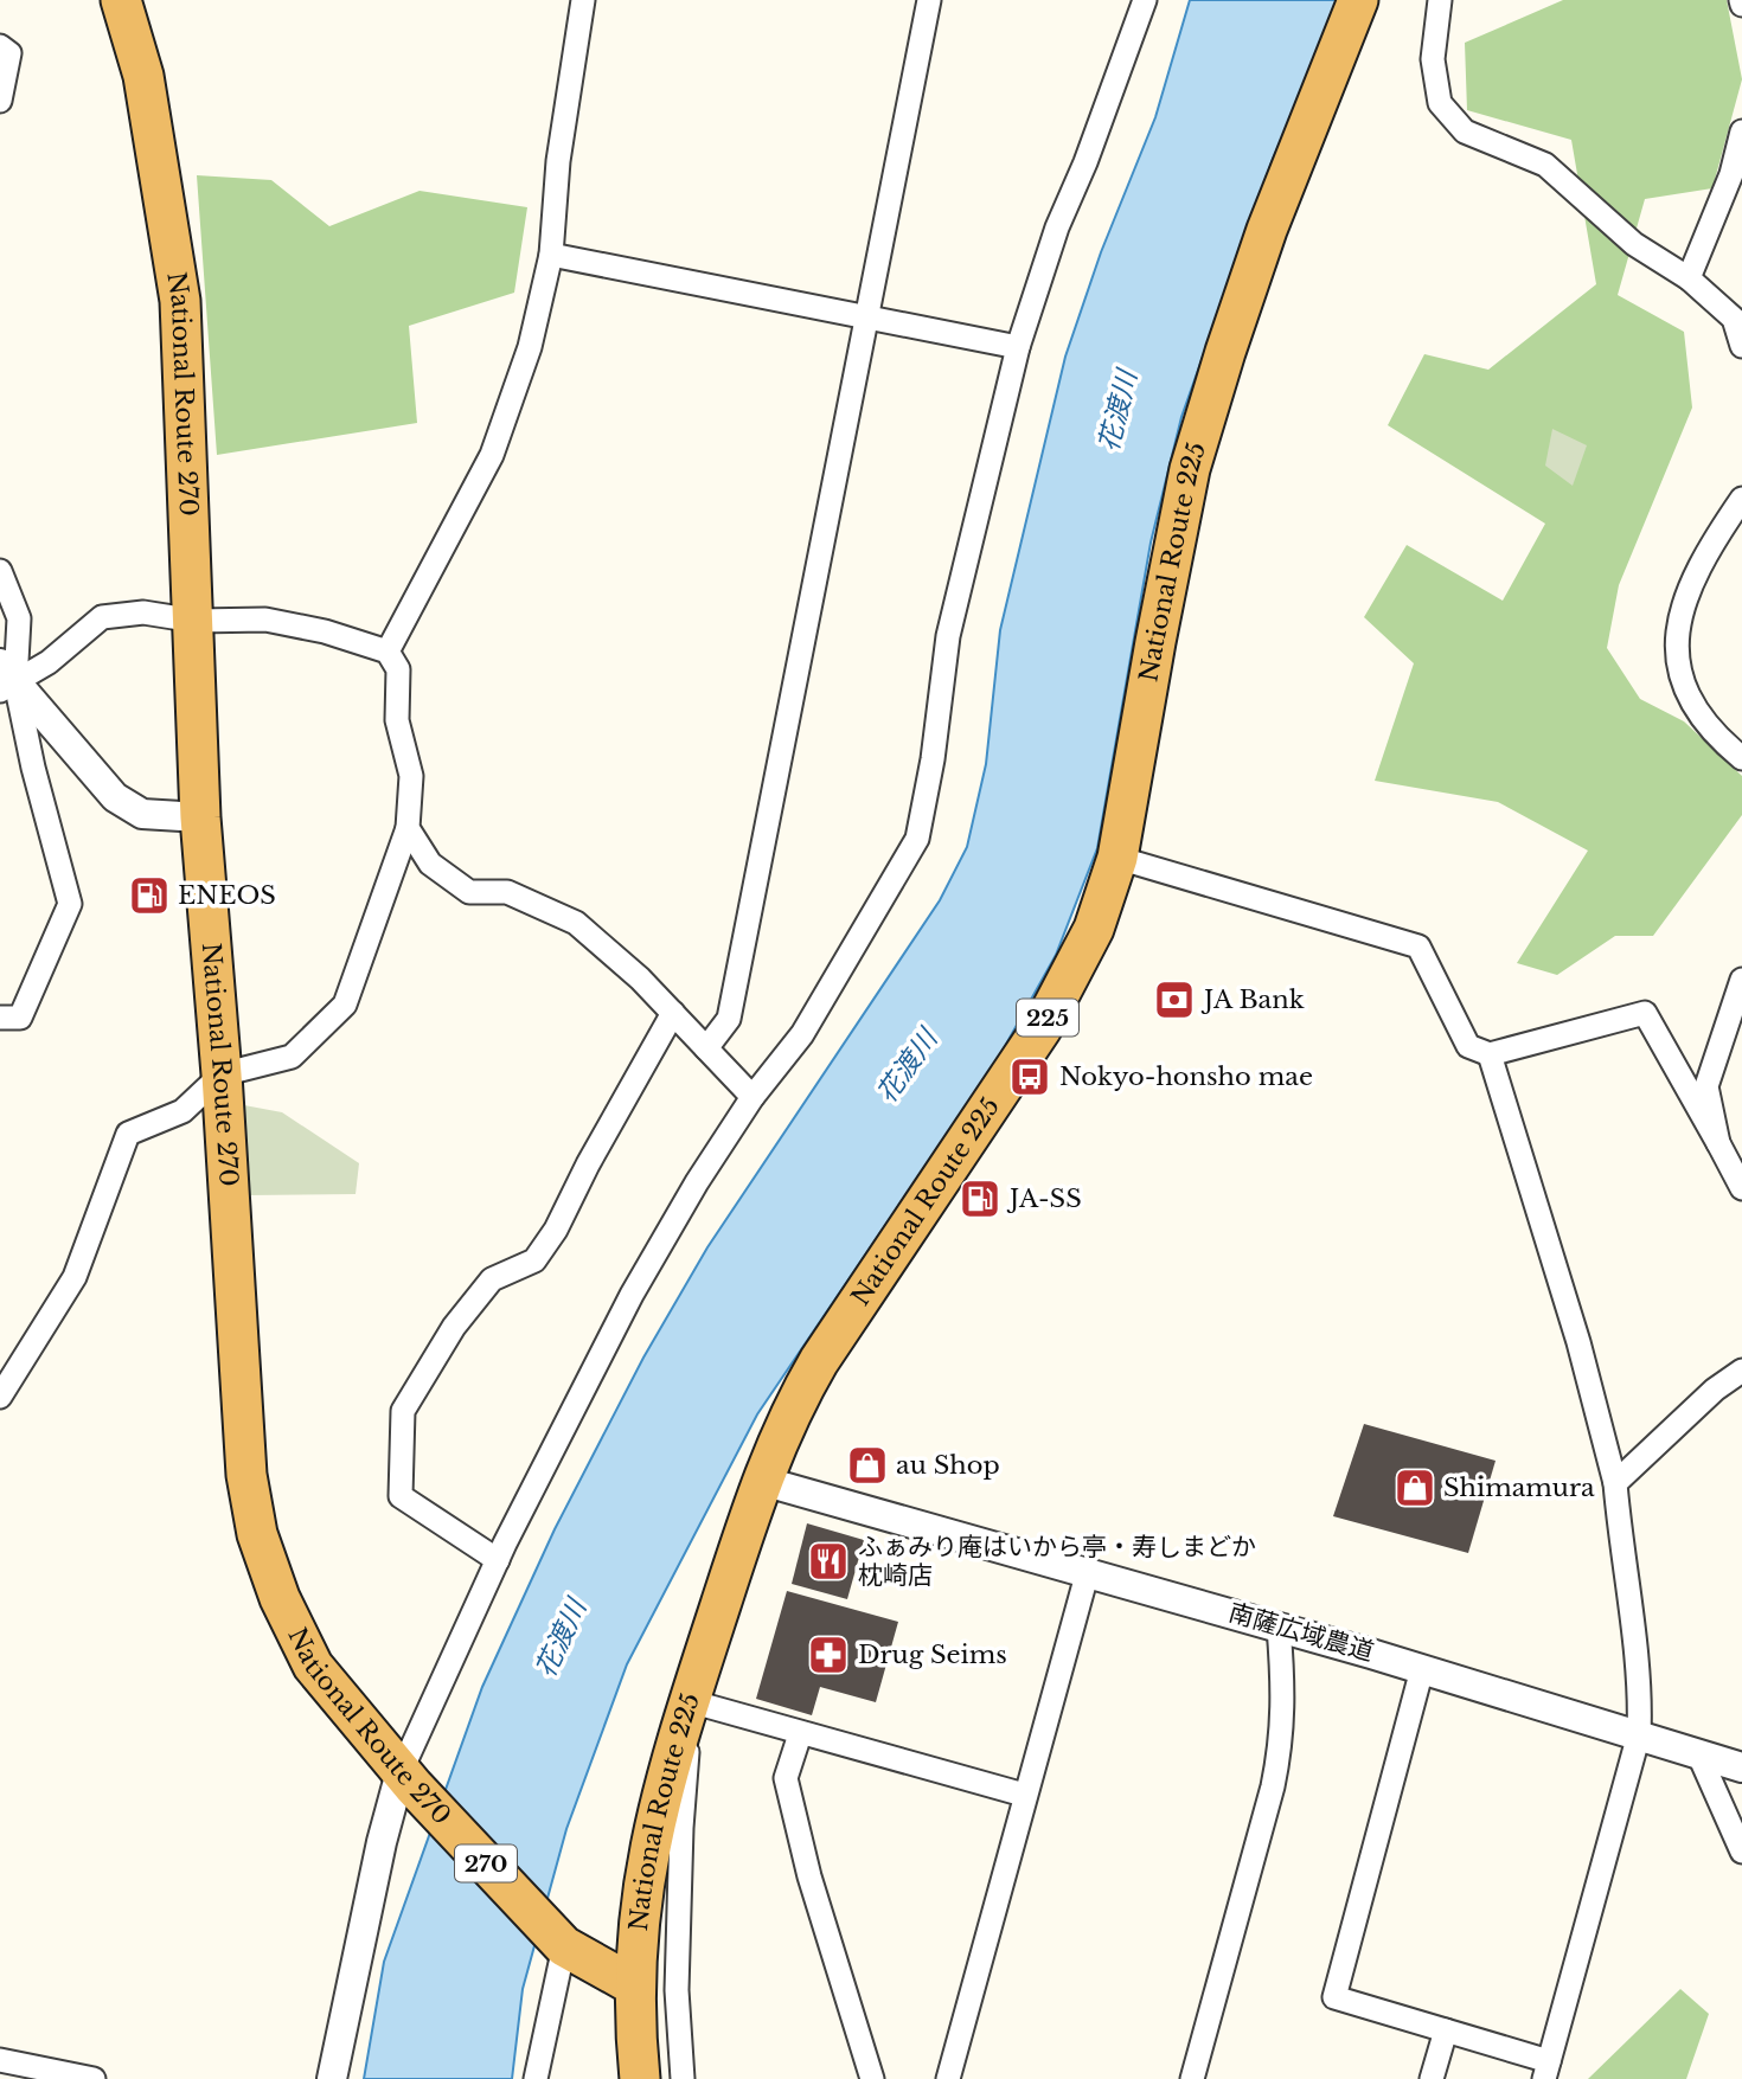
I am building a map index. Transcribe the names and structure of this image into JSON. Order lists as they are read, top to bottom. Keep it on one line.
{"streets":{"highway":["National Route 270","National Route 225","225","270"],"street":["南薩広域農道"]},"crossings":[["National Route 270","National Route 225"],["National Route 225","南薩広域農道"]],"water":["花渡川"],"places":{"fuel station":["ENEOS","JA-SS"],"bank":["JA Bank"],"bus stop":["Nokyo-honsho mae"],"shop":["au Shop","Shimamura"],"restaurant":["ふぁみり庵はいから亭・寿しまどか 枕崎店"],"pharmacy":["Drug Seims"]}}
